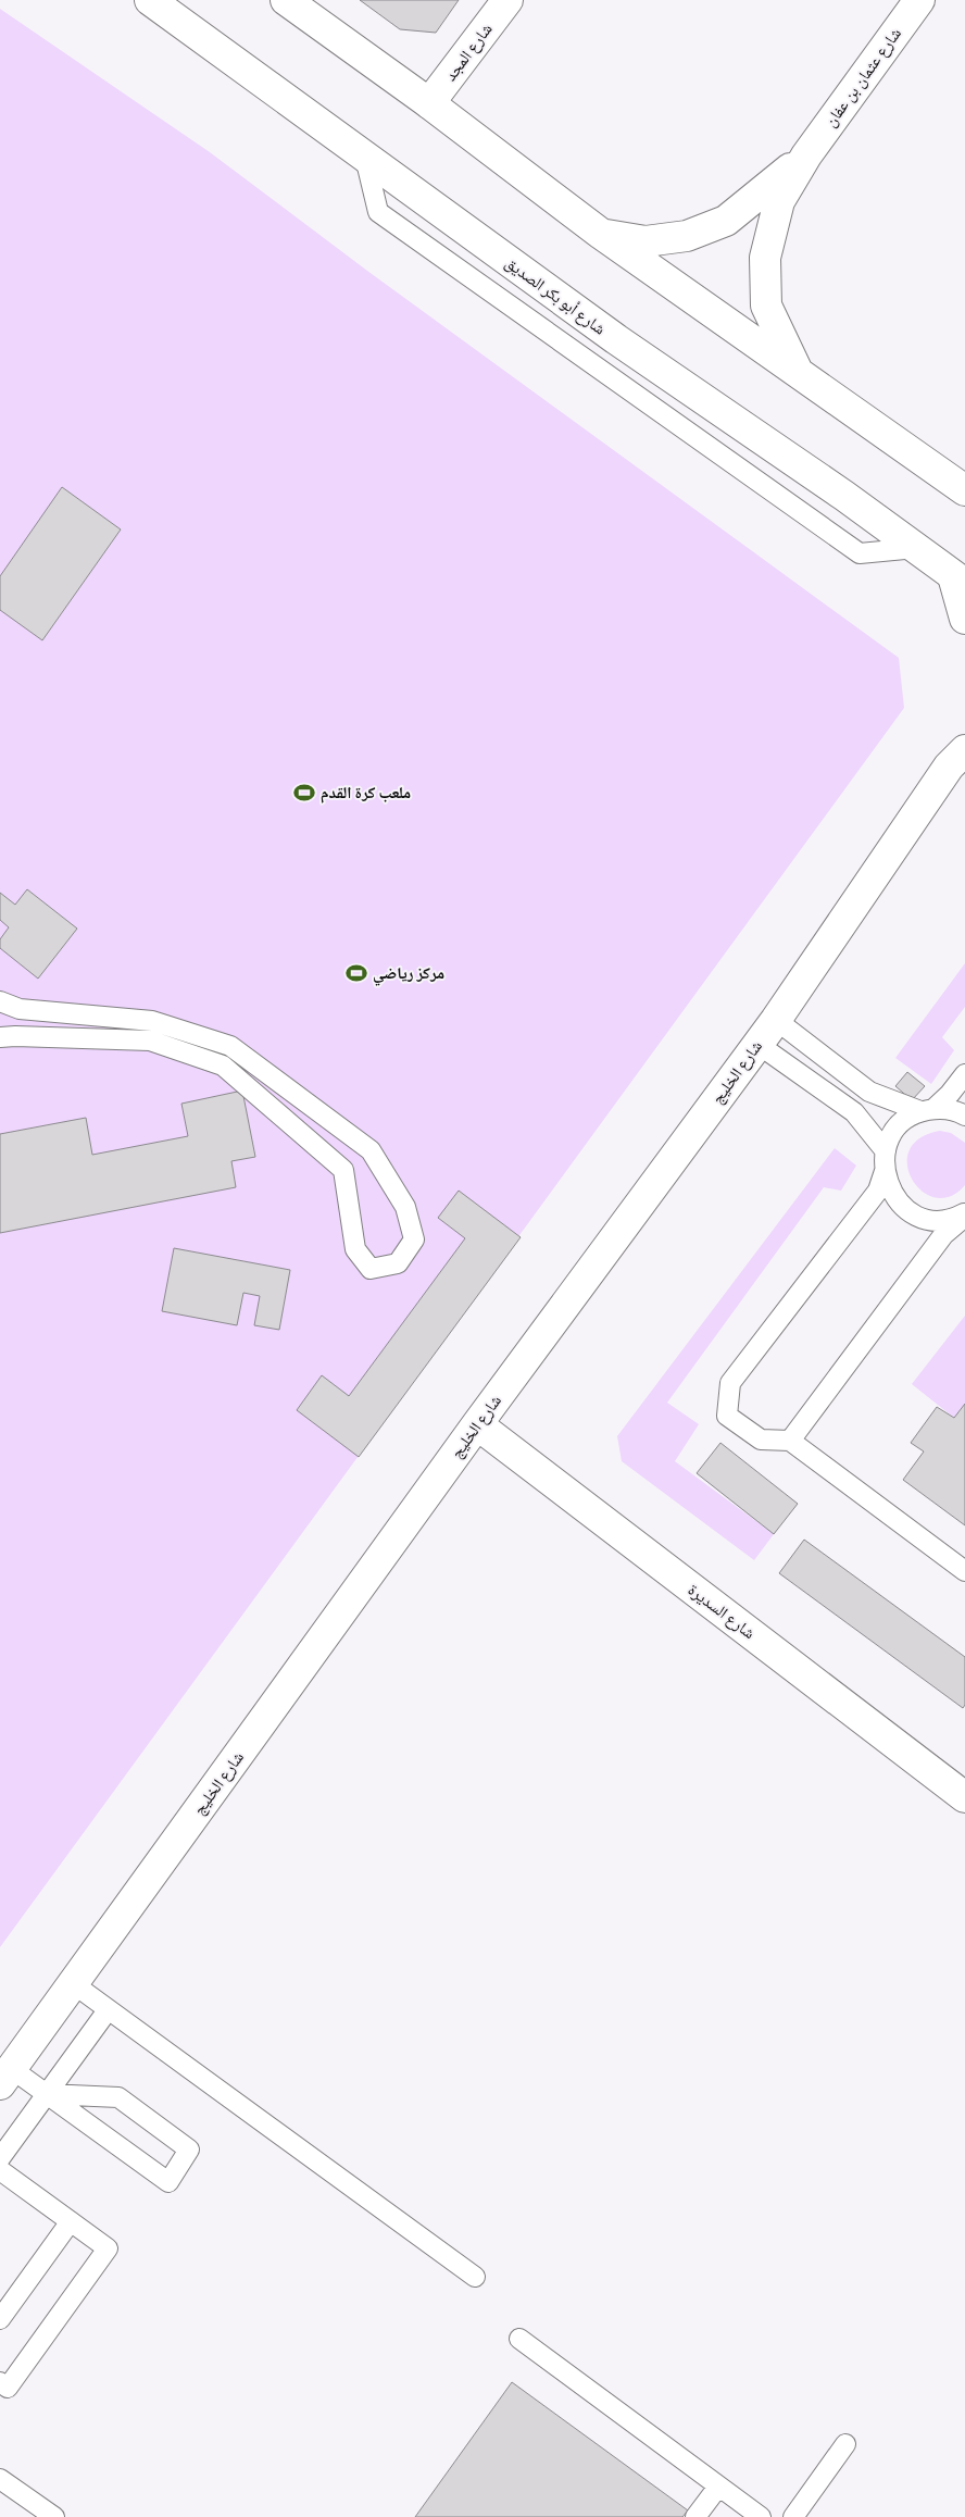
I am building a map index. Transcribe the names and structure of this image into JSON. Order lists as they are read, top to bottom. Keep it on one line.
{"streets":{"street":["شارع المجد","شارع عثمان بن عفان","شارع أبو بكر الصديق","شارع الخليج","شارع السديرة"]},"crossings":[["شارع الخليج","شارع السديرة"]],"places":{"sports":["ملعب كرة القدم","مركز رياضي"]}}
